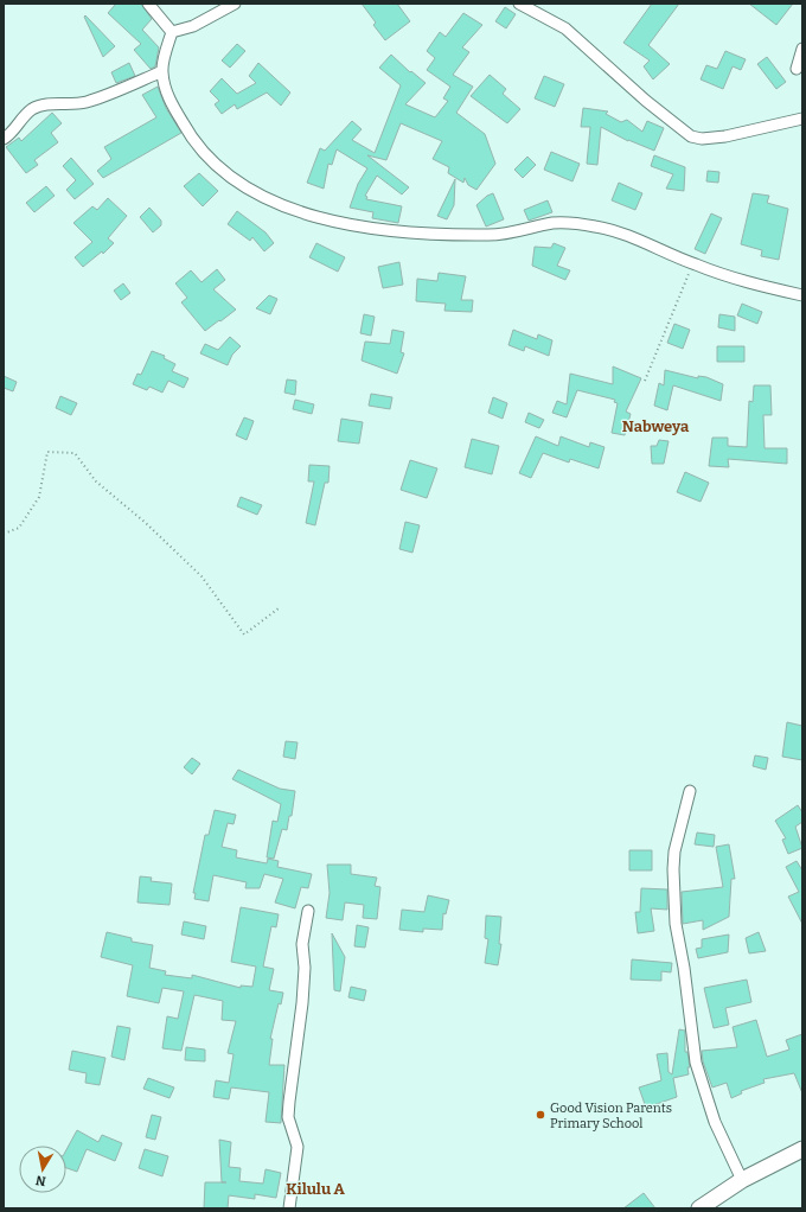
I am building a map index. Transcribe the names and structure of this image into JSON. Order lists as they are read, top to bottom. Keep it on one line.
{"districts":["Nabweya","Kilulu A"],"places":["Good Vision Parents Primary School"],"north":"bottom"}
